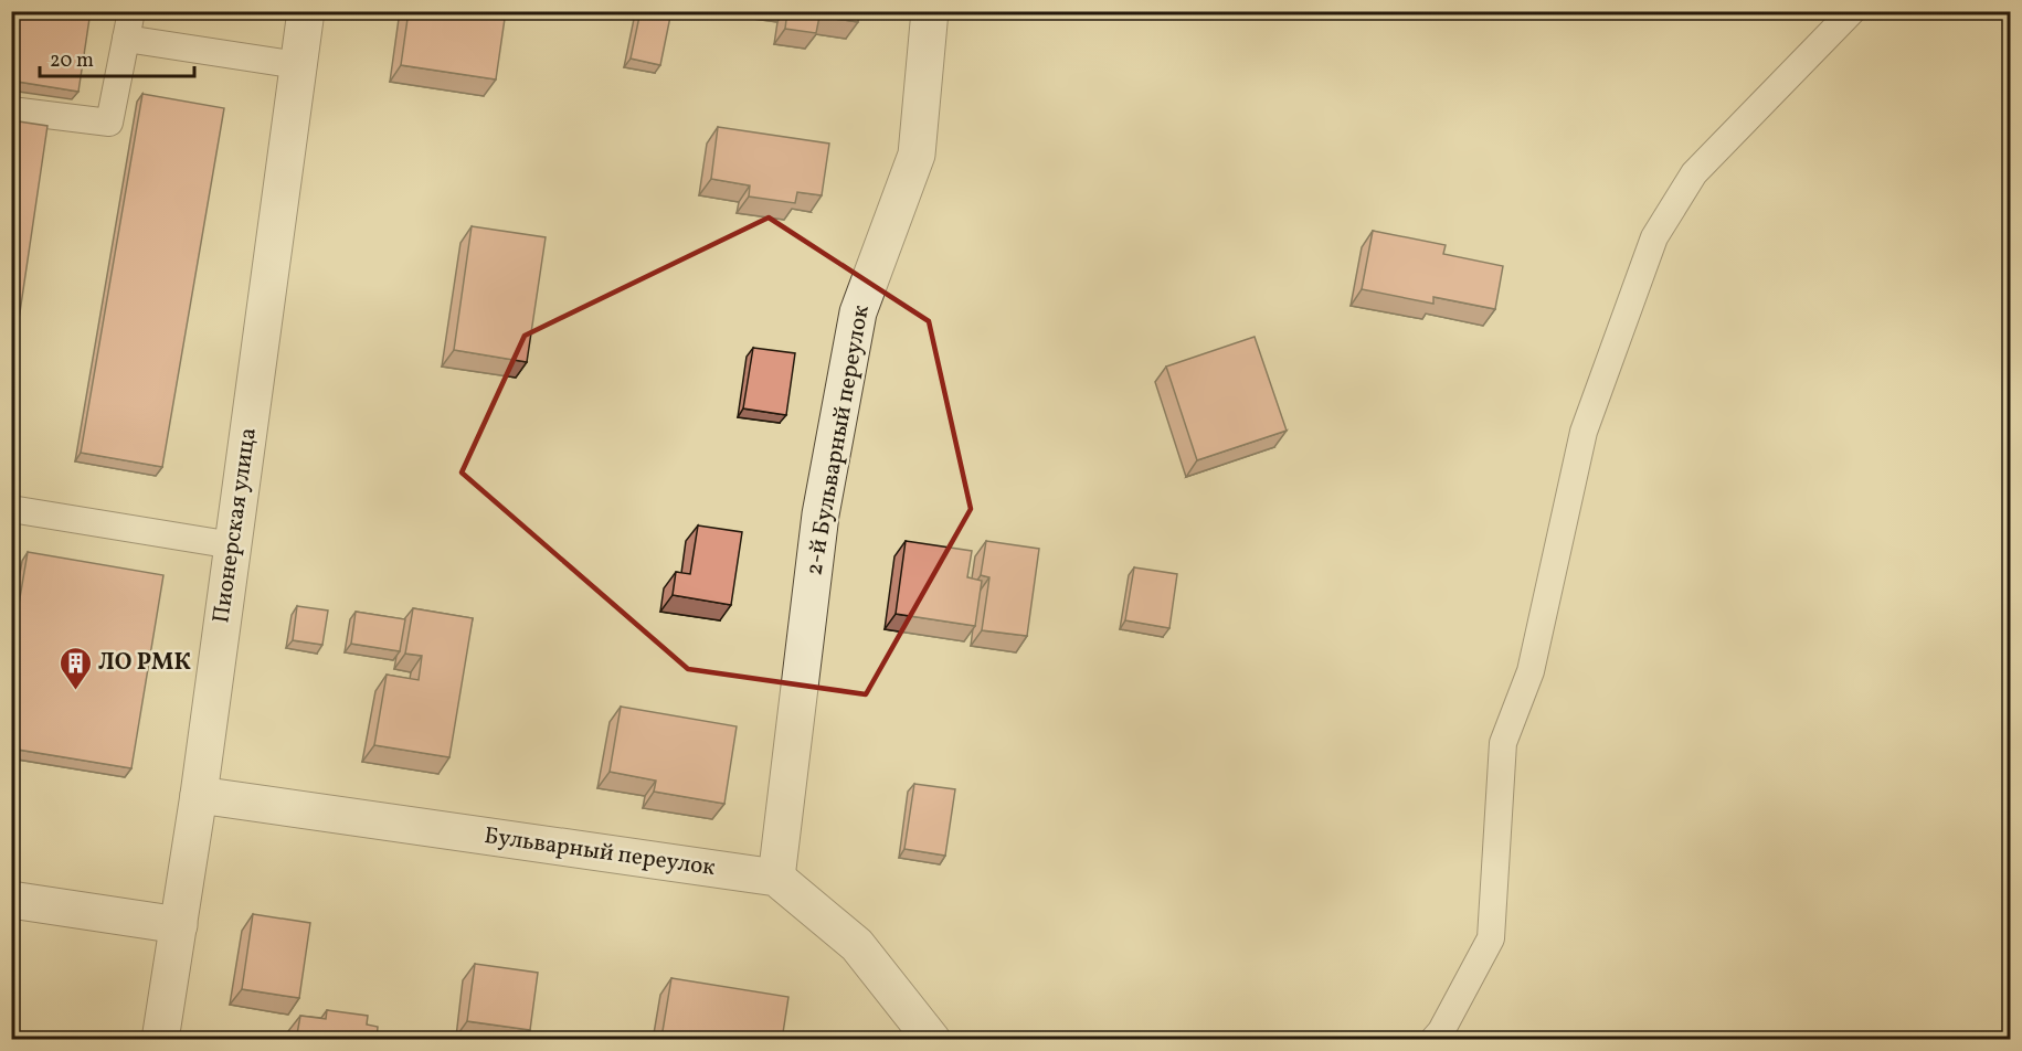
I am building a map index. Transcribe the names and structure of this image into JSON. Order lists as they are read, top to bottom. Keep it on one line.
{"streets":{"street":["2-й Бульварный переулок","Пионерская улица","Бульварный переулок"]},"crossings":[["2-й Бульварный переулок","Бульварный переулок"],["Пионерская улица","Бульварный переулок"]],"places":{"building":["ЛО РМК"]},"scale_bar":"20 m"}
